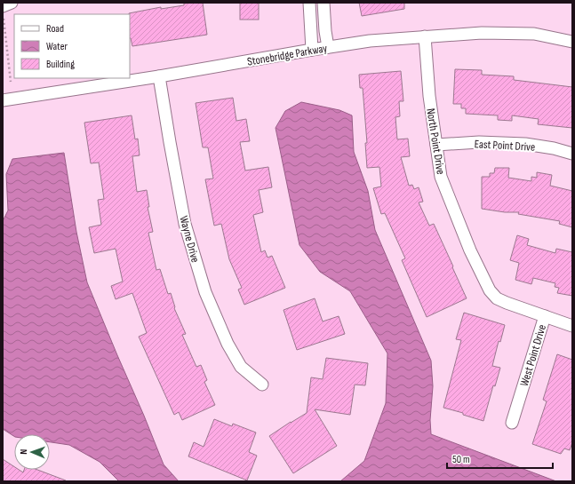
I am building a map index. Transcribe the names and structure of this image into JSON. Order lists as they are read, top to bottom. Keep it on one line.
{"streets":{"street":["Stonebridge Parkway","North Point Drive","East Point Drive","Wayne Drive","West Point Drive"]},"crossings":[["Stonebridge Parkway","North Point Drive"],["Stonebridge Parkway","Wayne Drive"],["North Point Drive","East Point Drive"],["North Point Drive","West Point Drive"]],"legend":["Road","Water","Building"],"scale_bar":"50 m","north":"left"}
